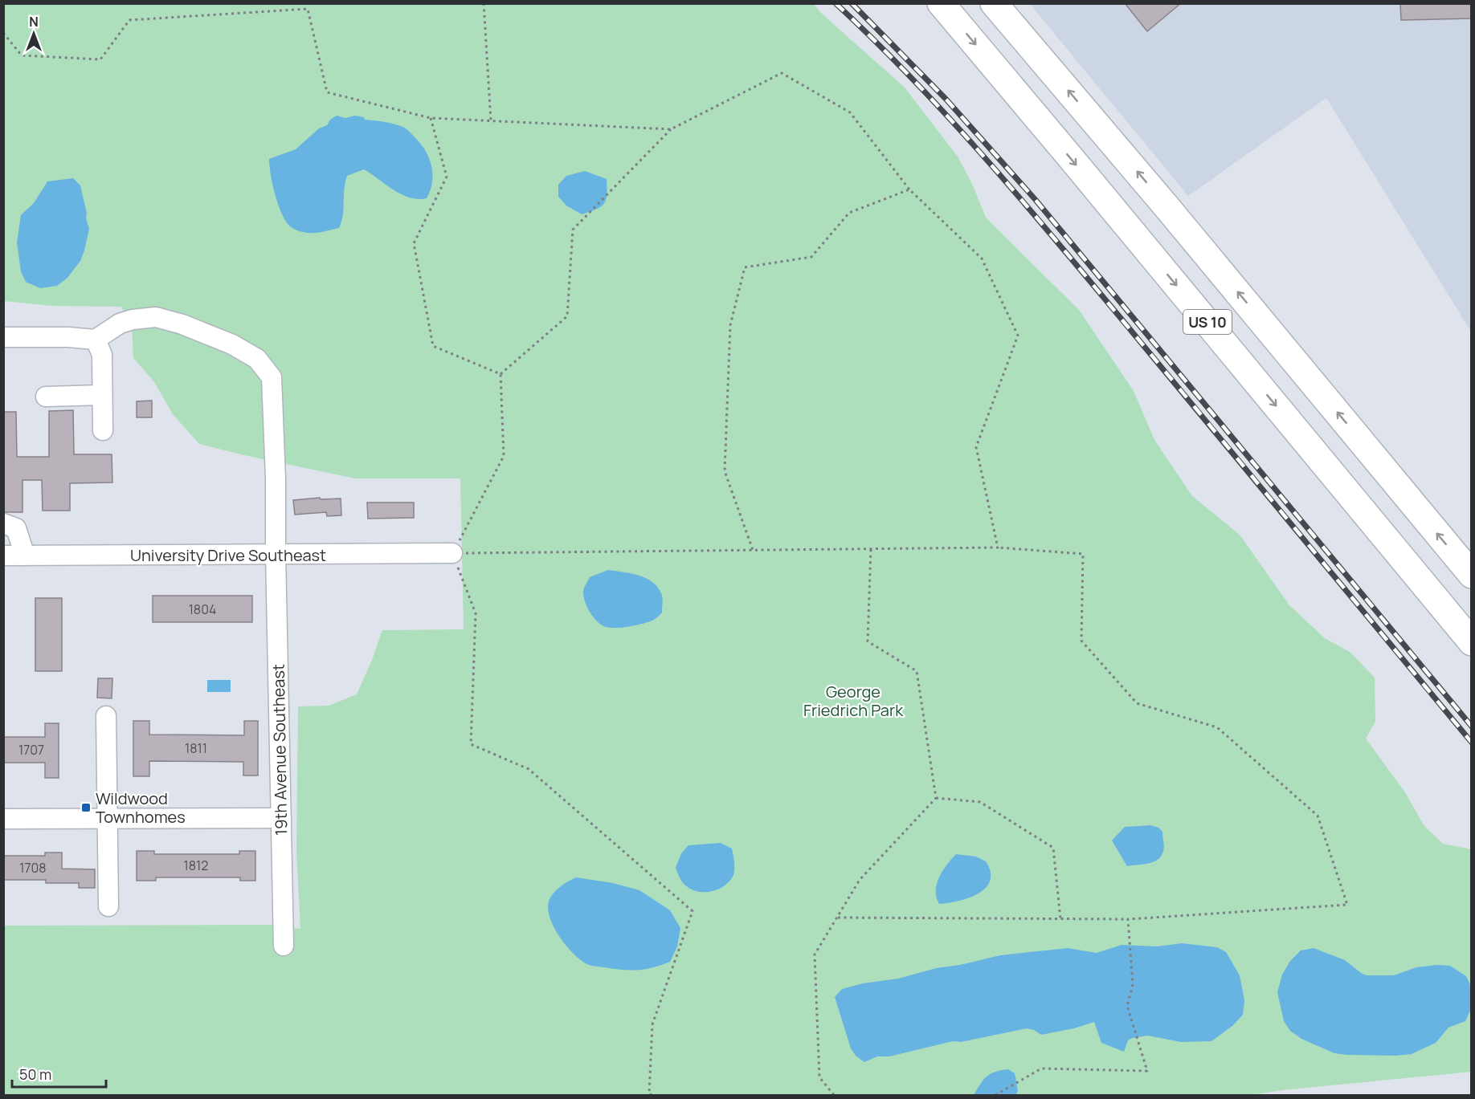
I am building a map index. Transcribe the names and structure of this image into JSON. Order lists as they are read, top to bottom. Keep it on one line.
{"streets":{"highway":["US 10"],"street":["University Drive Southeast","19th Avenue Southeast"]},"crossings":[["University Drive Southeast","19th Avenue Southeast"]],"parks":["George Friedrich Park"],"places":{"transit":["Wildwood Townhomes"]},"house_numbers":["1804","1811","1707","1812","1708"],"scale_bar":"50 m","north":"top"}
